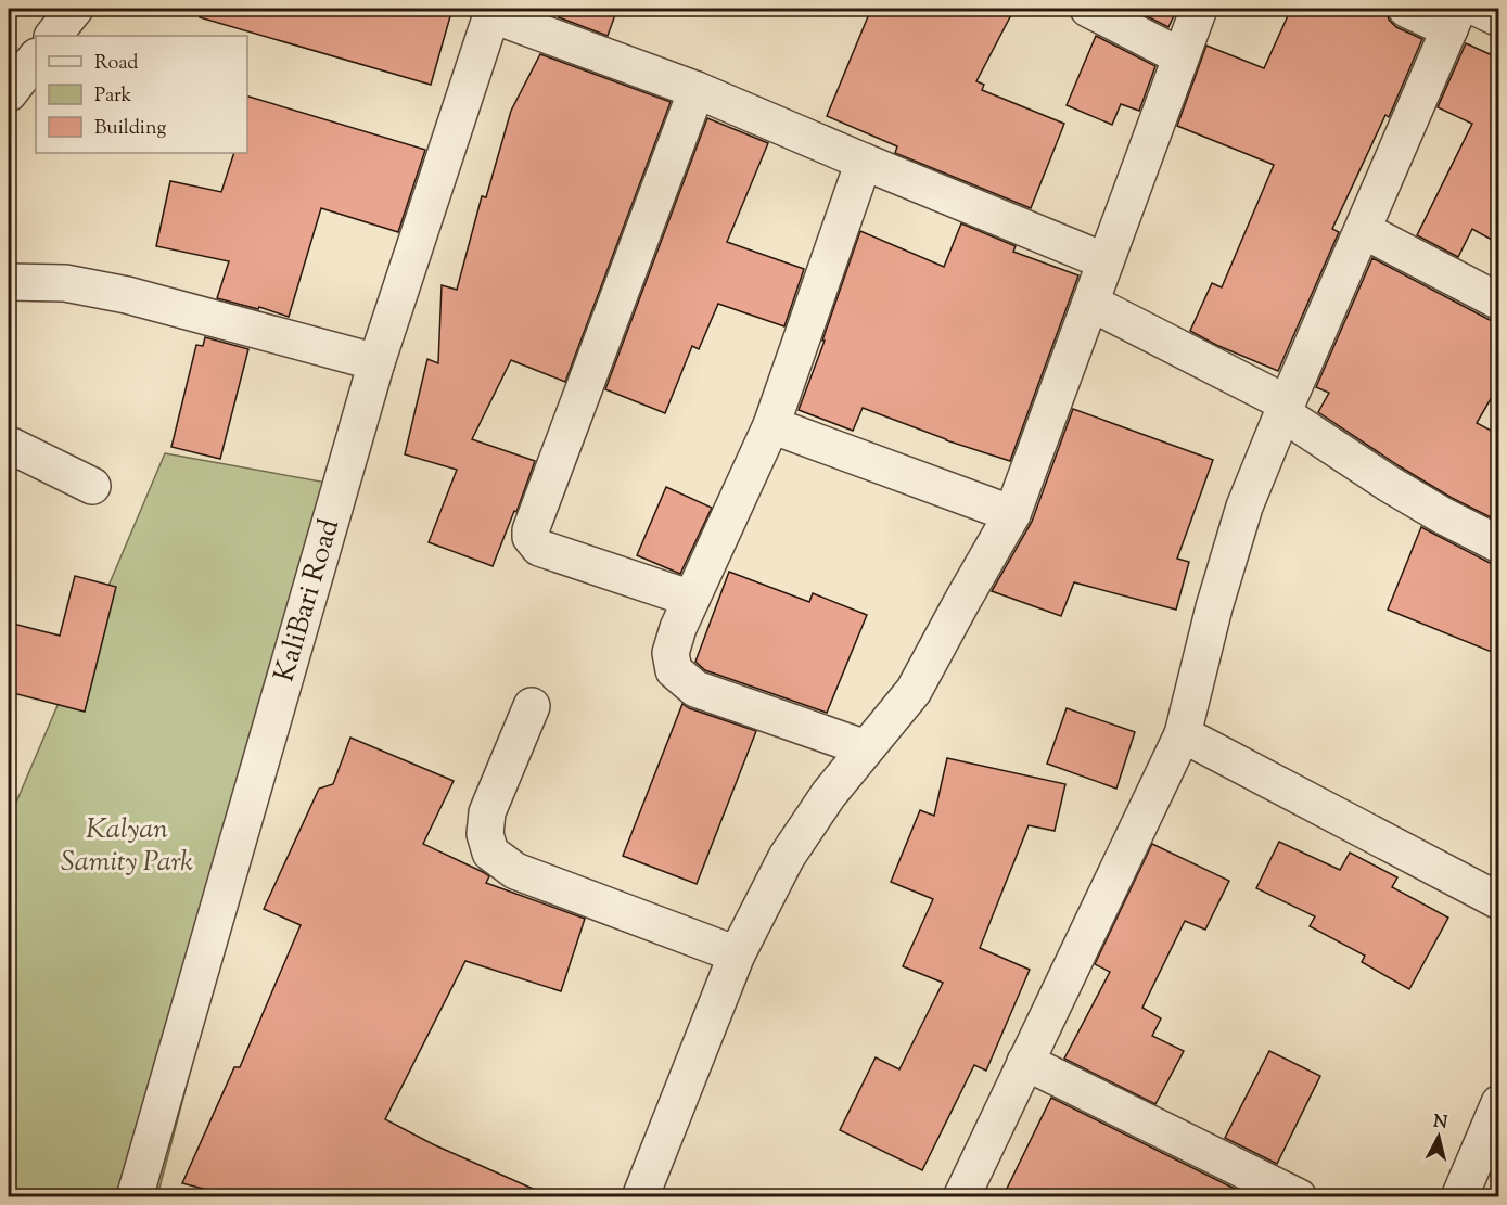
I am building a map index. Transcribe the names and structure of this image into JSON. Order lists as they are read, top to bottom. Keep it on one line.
{"streets":{"street":["KaliBari Road"]},"parks":["Kalyan Samity Park"],"legend":["Road","Park","Building"],"north":"top"}
